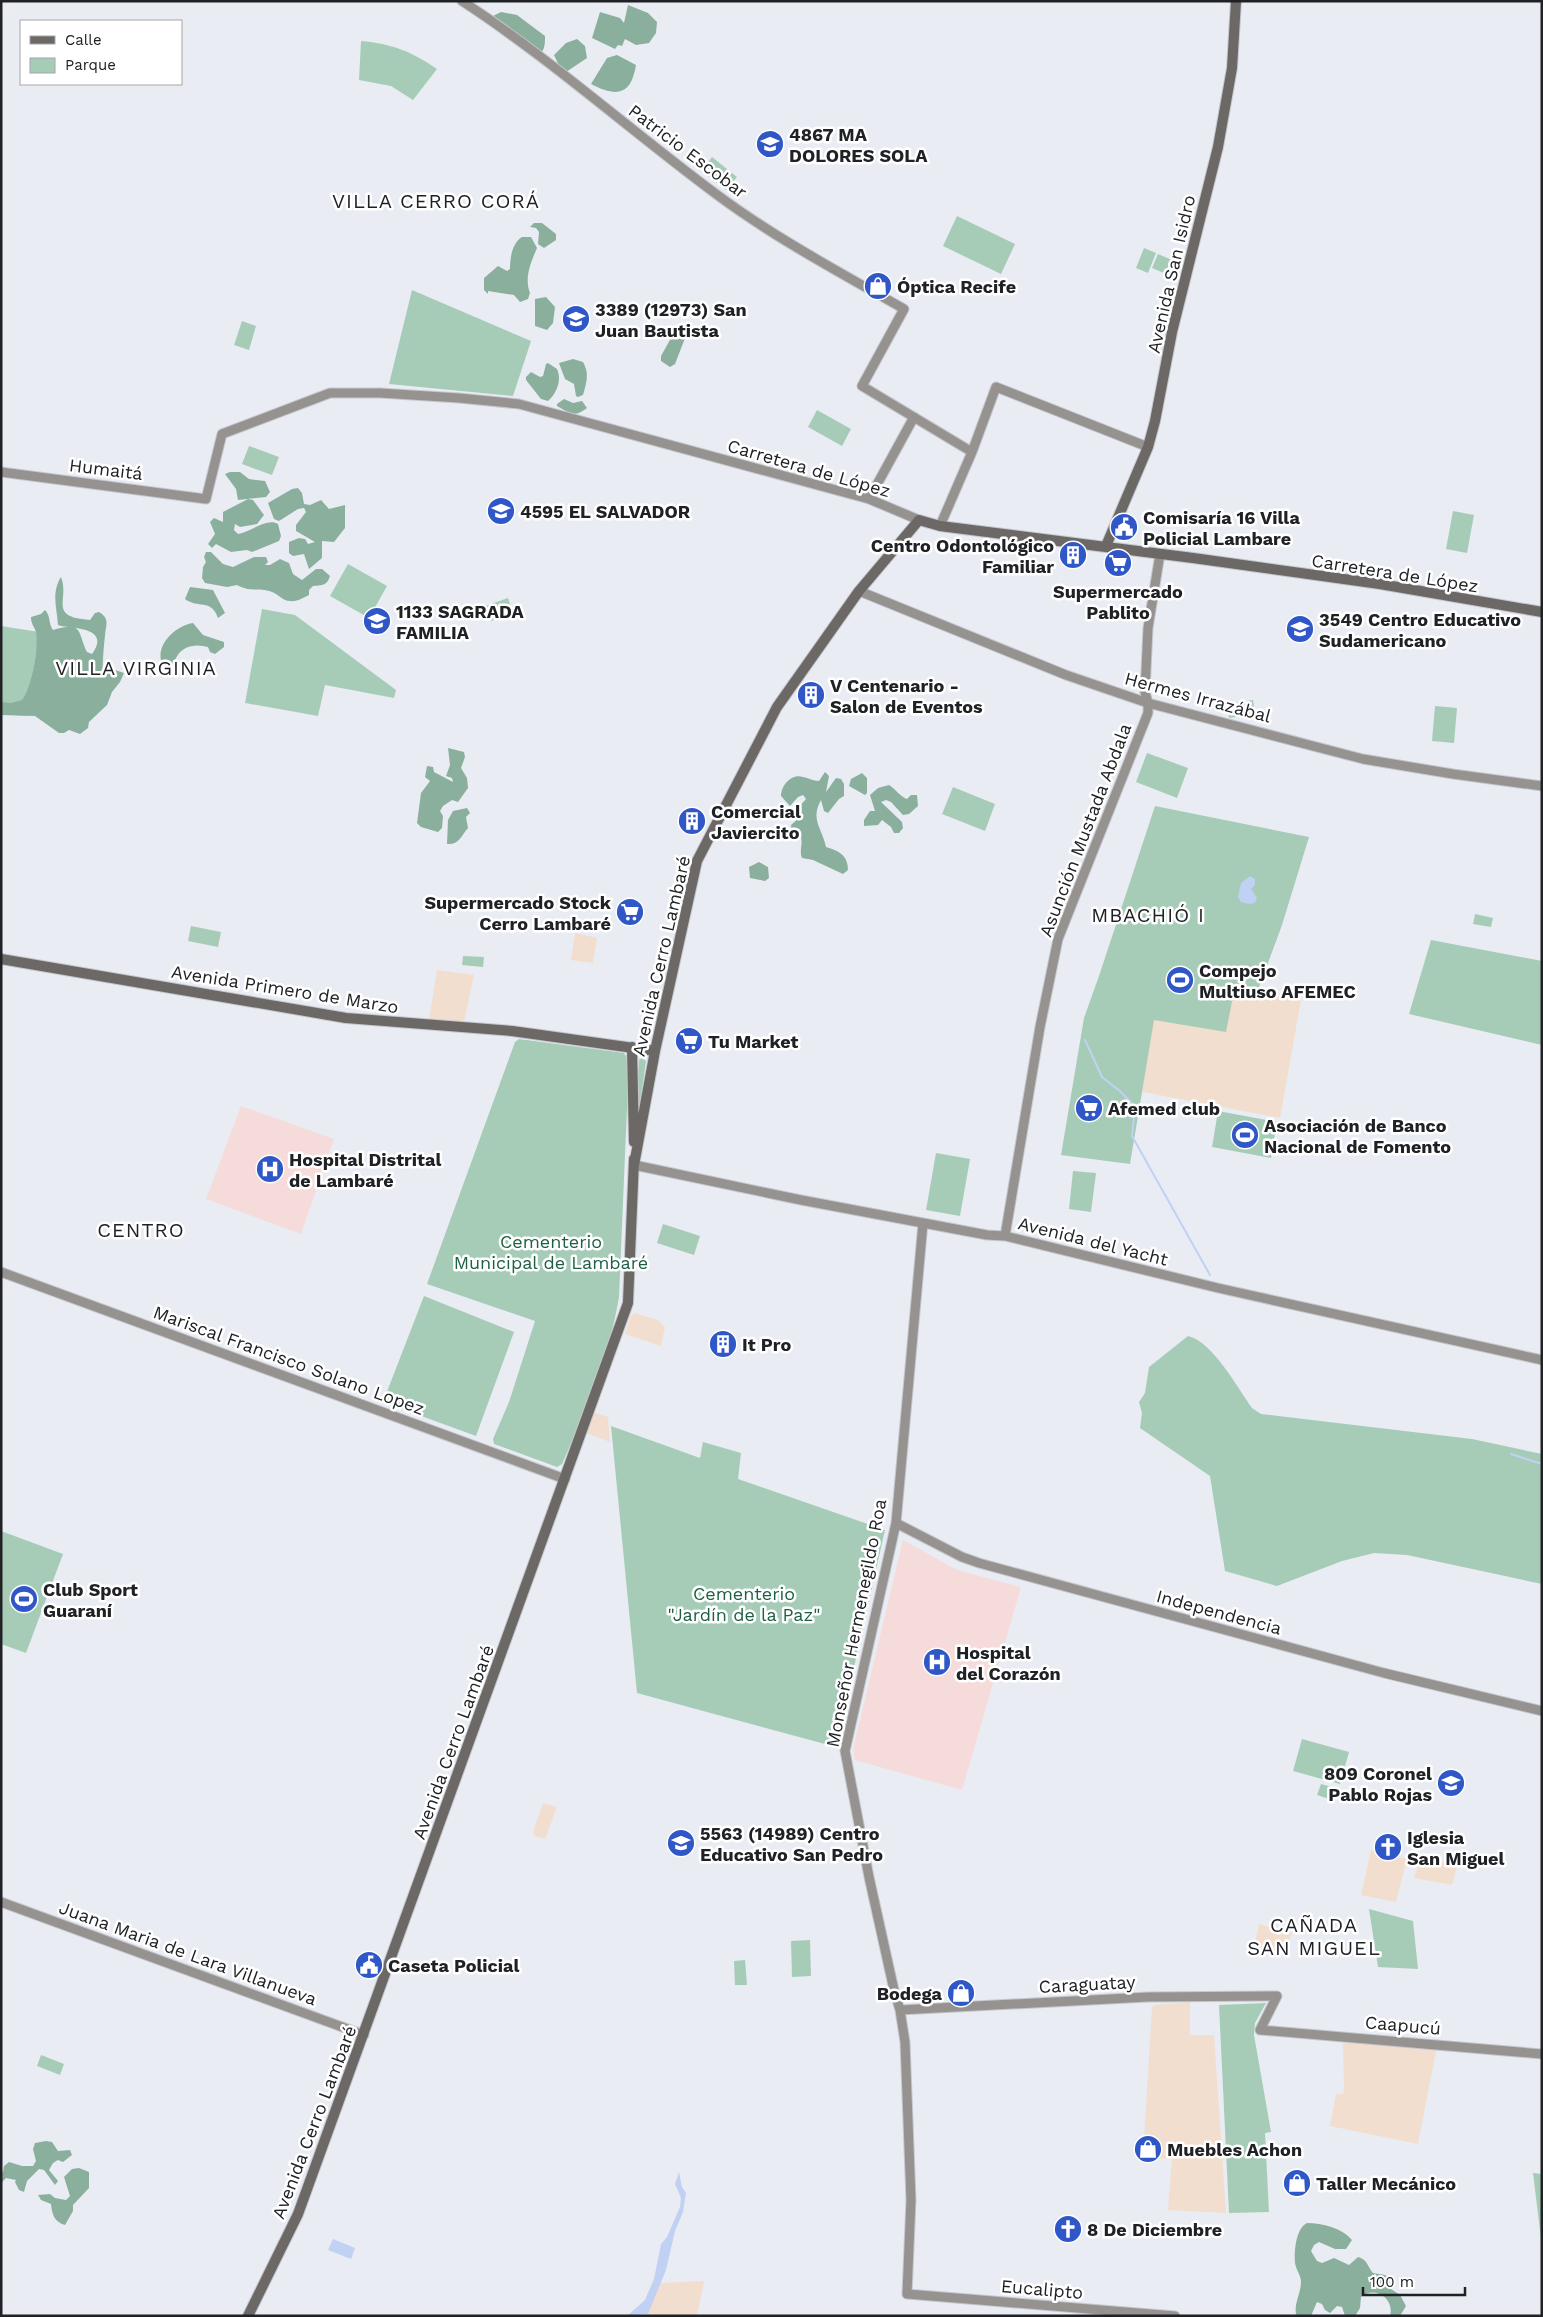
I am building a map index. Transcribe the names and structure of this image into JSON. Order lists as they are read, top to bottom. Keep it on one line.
{"streets":{"main road":["Avenida San Isidro","Carretera de López","Avenida Cerro Lambaré","Avenida Primero de Marzo"],"street":["Patricio Escobar","Humaitá","Hermes Irrazábal","Asunción Mustada Abdala","Avenida del Yacht","Mariscal Francisco Solano Lopez","Independencia","Monseñor Hermenegildo Roa","Juana Maria de Lara Villanueva","Caraguatay","Caapucú","Eucalipto"]},"crossings":[["Avenida San Isidro","Carretera de López"],["Carretera de López","Humaitá"],["Carretera de López","Asunción Mustada Abdala"],["Carretera de López","Avenida Cerro Lambaré"],["Hermes Irrazábal","Asunción Mustada Abdala"],["Hermes Irrazábal","Avenida Cerro Lambaré"],["Asunción Mustada Abdala","Avenida del Yacht"],["Avenida Cerro Lambaré","Avenida Primero de Marzo"],["Avenida Cerro Lambaré","Avenida del Yacht"],["Avenida Cerro Lambaré","Mariscal Francisco Solano Lopez"],["Avenida Cerro Lambaré","Juana Maria de Lara Villanueva"],["Avenida del Yacht","Monseñor Hermenegildo Roa"],["Independencia","Monseñor Hermenegildo Roa"],["Monseñor Hermenegildo Roa","Caraguatay"],["Monseñor Hermenegildo Roa","Eucalipto"],["Caraguatay","Caapucú"]],"districts":["VILLA CERRO CORÁ","VILLA VIRGINIA","MBACHIÓ I","CENTRO","CAÑADA SAN MIGUEL"],"parks":["Cementerio Municipal de Lambaré","Cementerio \"Jardín de la Paz\""],"places":{"school or university":["4867 MA DOLORES SOLA","3389 (12973) San Juan Bautista","4595 EL SALVADOR","1133 SAGRADA FAMILIA","3549 Centro Educativo Sudamericano","809 Coronel Pablo Rojas","5563 (14989) Centro Educativo San Pedro"],"shop":["Óptica Recife","Bodega","Muebles Achon","Taller Mecánico"],"public building":["Comisaría 16 Villa Policial Lambare","Caseta Policial"],"building":["Centro Odontológico Familiar","V Centenario - Salon de Eventos","Comercial Javiercito","It Pro"],"supermarket":["Supermercado Pablito","Supermercado Stock Cerro Lambaré","Tu Market","Afemed club"],"sports":["Compejo Multiuso AFEMEC","Asociación de Banco Nacional de Fomento","Club Sport Guaraní"],"hospital":["Hospital Distrital de Lambaré","Hospital del Corazón"],"church":["Iglesia San Miguel","8 De Diciembre"]},"legend":["Calle","Parque"],"scale_bar":"100 m"}
